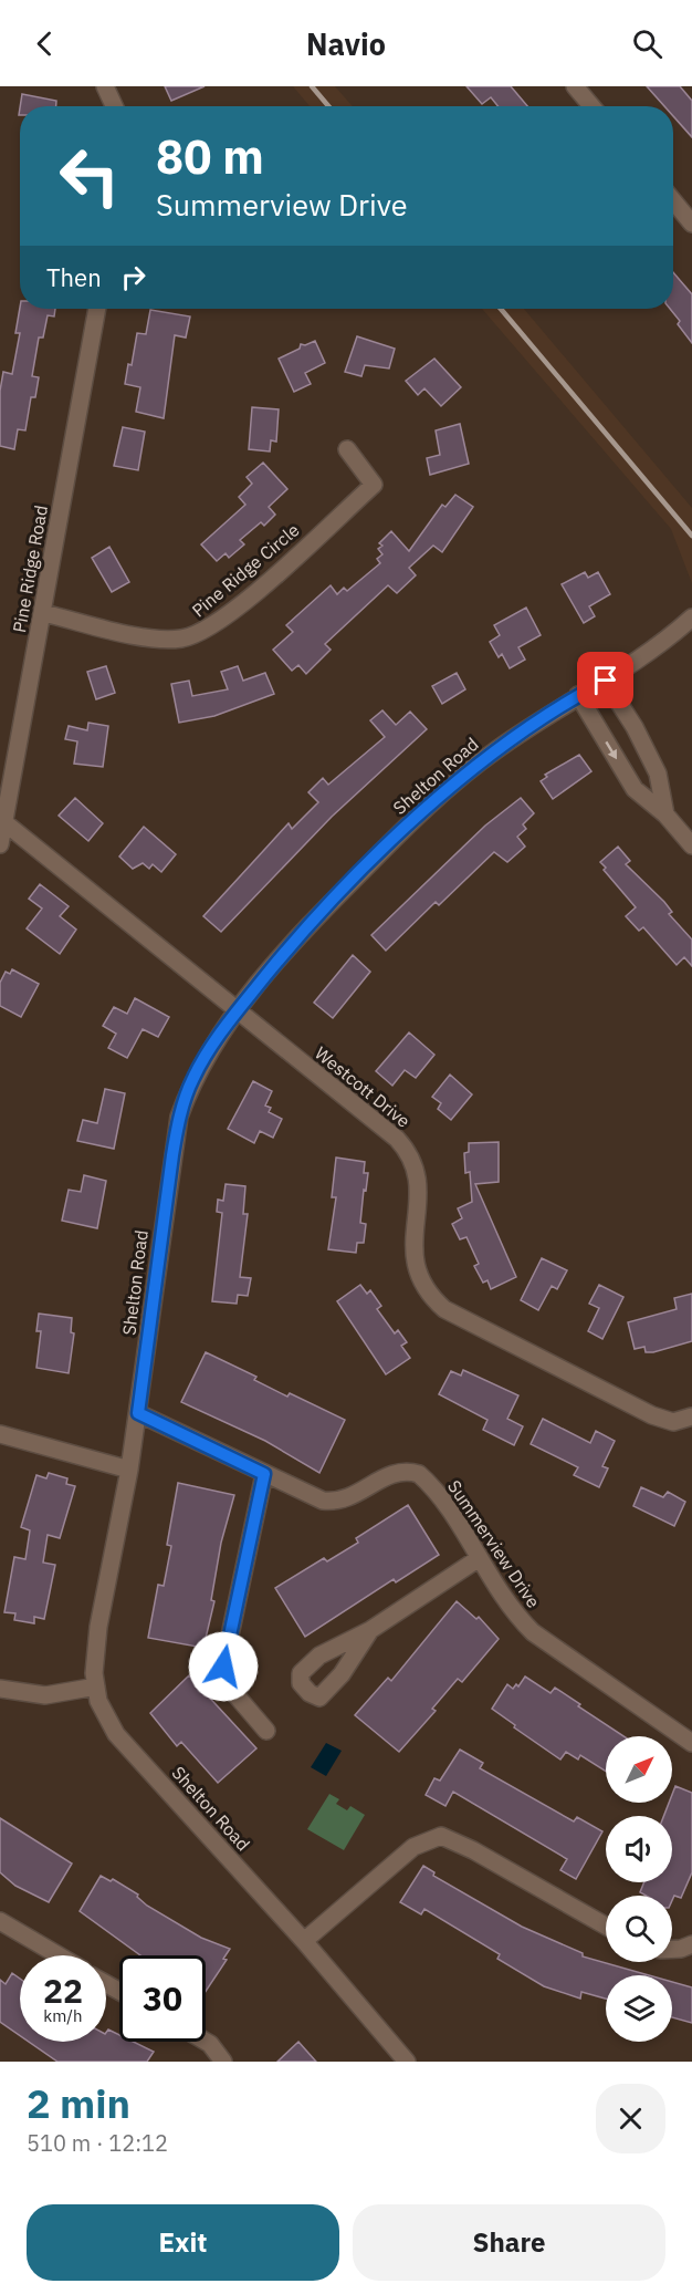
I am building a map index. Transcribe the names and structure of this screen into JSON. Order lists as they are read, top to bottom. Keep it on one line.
{"streets":{"street":["Pine Ridge Road","Pine Ridge Circle","Shelton Road","Westcott Drive","Summerview Drive"]},"crossings":[["Pine Ridge Road","Pine Ridge Circle"],["Pine Ridge Road","Westcott Drive"],["Shelton Road","Westcott Drive"],["Shelton Road","Summerview Drive"]],"north":"top right","page":{"header":"Navio","turn":["80 m","Summerview Drive"],"then":"Then","speed":"22 km/h","limit":"30","heading":["2 min","510 m · 12:12"],"buttons":["Exit","Share"]}}
